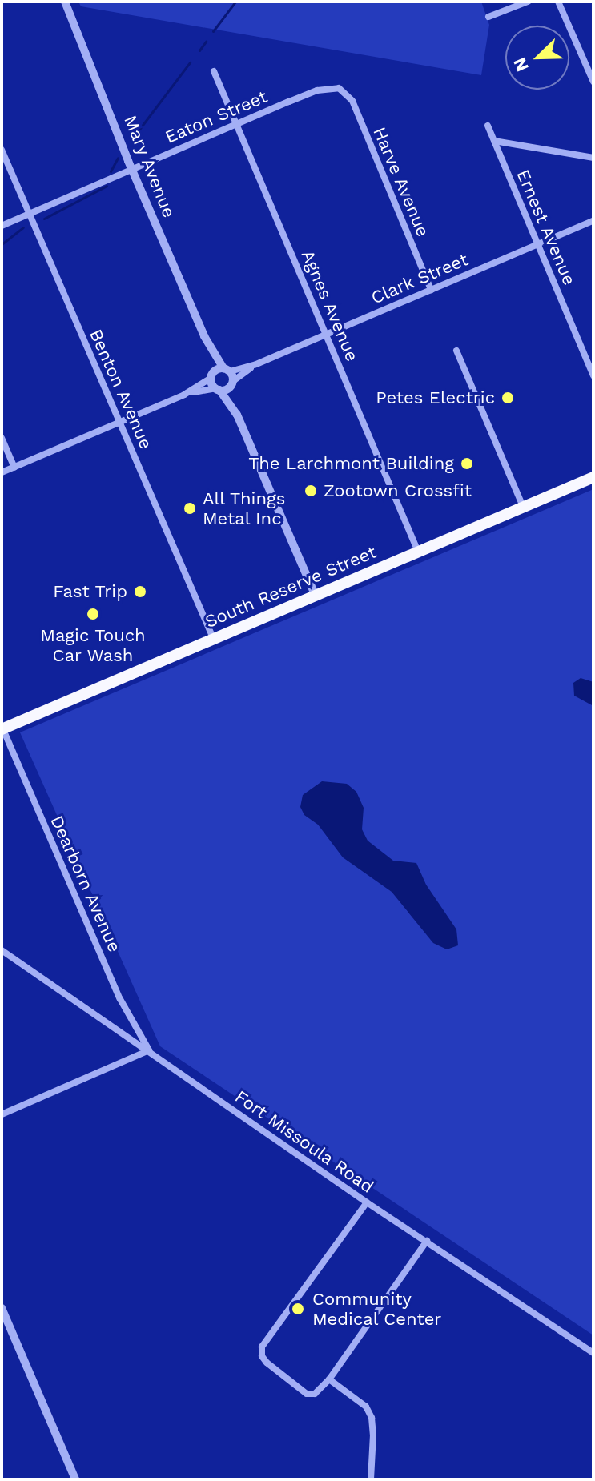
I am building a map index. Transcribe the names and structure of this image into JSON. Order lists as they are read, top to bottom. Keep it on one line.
{"streets":{"highway":["South Reserve Street"],"street":["Eaton Street","Mary Avenue","Harve Avenue","Ernest Avenue","Clark Street","Agnes Avenue","Benton Avenue","Dearborn Avenue","Fort Missoula Road"]},"crossings":[["Eaton Street","Mary Avenue"],["Eaton Street","Harve Avenue"],["Eaton Street","Agnes Avenue"],["Eaton Street","Benton Avenue"],["Mary Avenue","Clark Street"],["Harve Avenue","Clark Street"],["Ernest Avenue","Clark Street"],["Clark Street","Agnes Avenue"],["Agnes Avenue","South Reserve Street"],["Benton Avenue","South Reserve Street"],["South Reserve Street","Dearborn Avenue"],["Dearborn Avenue","Fort Missoula Road"]],"places":["Petes Electric","The Larchmont Building","Zootown Crossfit","All Things Metal Inc","Fast Trip","Magic Touch Car Wash","Community Medical Center"],"north":"bottom left"}
